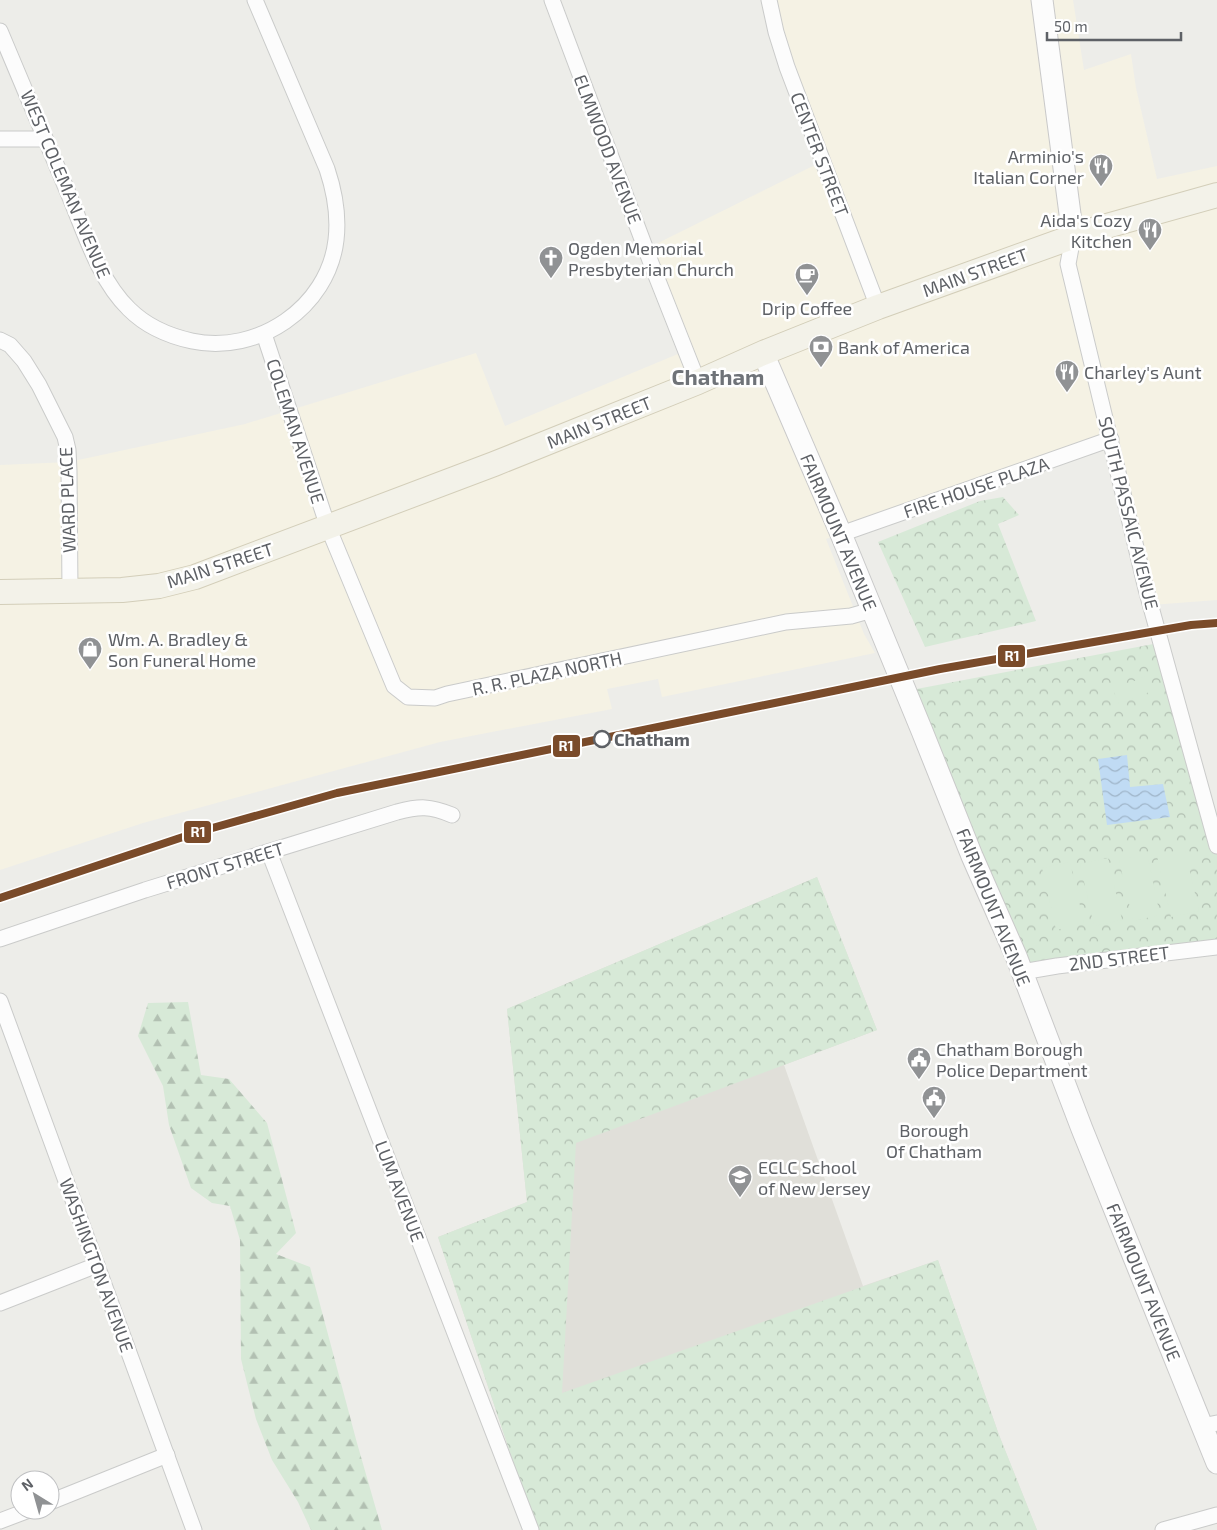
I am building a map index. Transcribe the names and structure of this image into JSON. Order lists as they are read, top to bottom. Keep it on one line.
{"streets":{"main road":["MAIN STREET","FAIRMOUNT AVENUE"],"street":["ELMWOOD AVENUE","CENTER STREET","WEST COLEMAN AVENUE","COLEMAN AVENUE","FIRE HOUSE PLAZA","WARD PLACE","SOUTH PASSAIC AVENUE","R. R. PLAZA NORTH","FRONT STREET","2ND STREET","LUM AVENUE","WASHINGTON AVENUE"]},"crossings":[["ELMWOOD AVENUE","MAIN STREET"],["CENTER STREET","MAIN STREET"],["WEST COLEMAN AVENUE","COLEMAN AVENUE"],["MAIN STREET","COLEMAN AVENUE"],["MAIN STREET","WARD PLACE"],["MAIN STREET","SOUTH PASSAIC AVENUE"],["MAIN STREET","FAIRMOUNT AVENUE"],["MAIN STREET","R. R. PLAZA NORTH"],["COLEMAN AVENUE","R. R. PLAZA NORTH"],["FIRE HOUSE PLAZA","SOUTH PASSAIC AVENUE"],["FIRE HOUSE PLAZA","FAIRMOUNT AVENUE"],["FAIRMOUNT AVENUE","R. R. PLAZA NORTH"],["FAIRMOUNT AVENUE","2ND STREET"],["FRONT STREET","LUM AVENUE"]],"districts":["Chatham"],"places":{"restaurant":["Arminio's Italian Corner","Aida's Cozy Kitchen","Charley's Aunt"],"church":["Ogden Memorial Presbyterian Church"],"cafe":["Drip Coffee"],"bank":["Bank of America"],"shop":["Wm. A. Bradley & Son Funeral Home"],"other":["Chatham"],"public building":["Chatham Borough Police Department","Borough Of Chatham"],"school or university":["ECLC School of New Jersey"]},"lines":["transit line R1"],"scale_bar":"50 m","north":"top left"}
